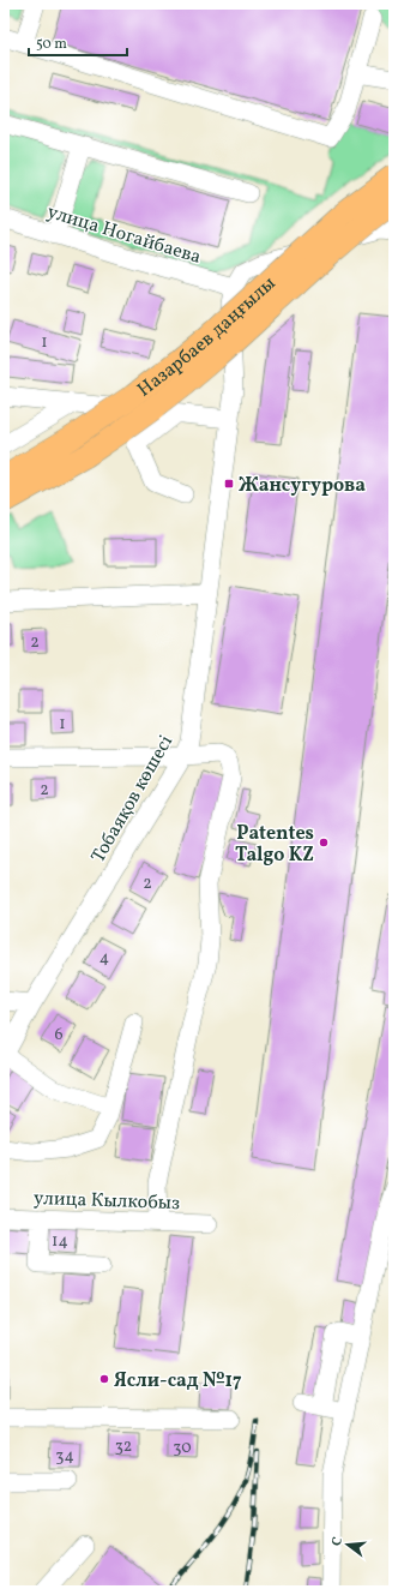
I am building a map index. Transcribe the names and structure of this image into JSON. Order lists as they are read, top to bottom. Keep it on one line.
{"streets":{"main road":["Назарбаев даңғылы"],"street":["улица Ногайбаева","Тобаяқов көшесі","улица Кылкобыз"]},"crossings":[["улица Ногайбаева","Тобаяқов көшесі"]],"places":{"transit":["Жансугурова"],"other":["Patentes Talgo KZ","Ясли-сад №17"]},"house_numbers":["1","2","1","2","2","4","6","14","32","30","34"],"scale_bar":"50 m","north":"left"}
